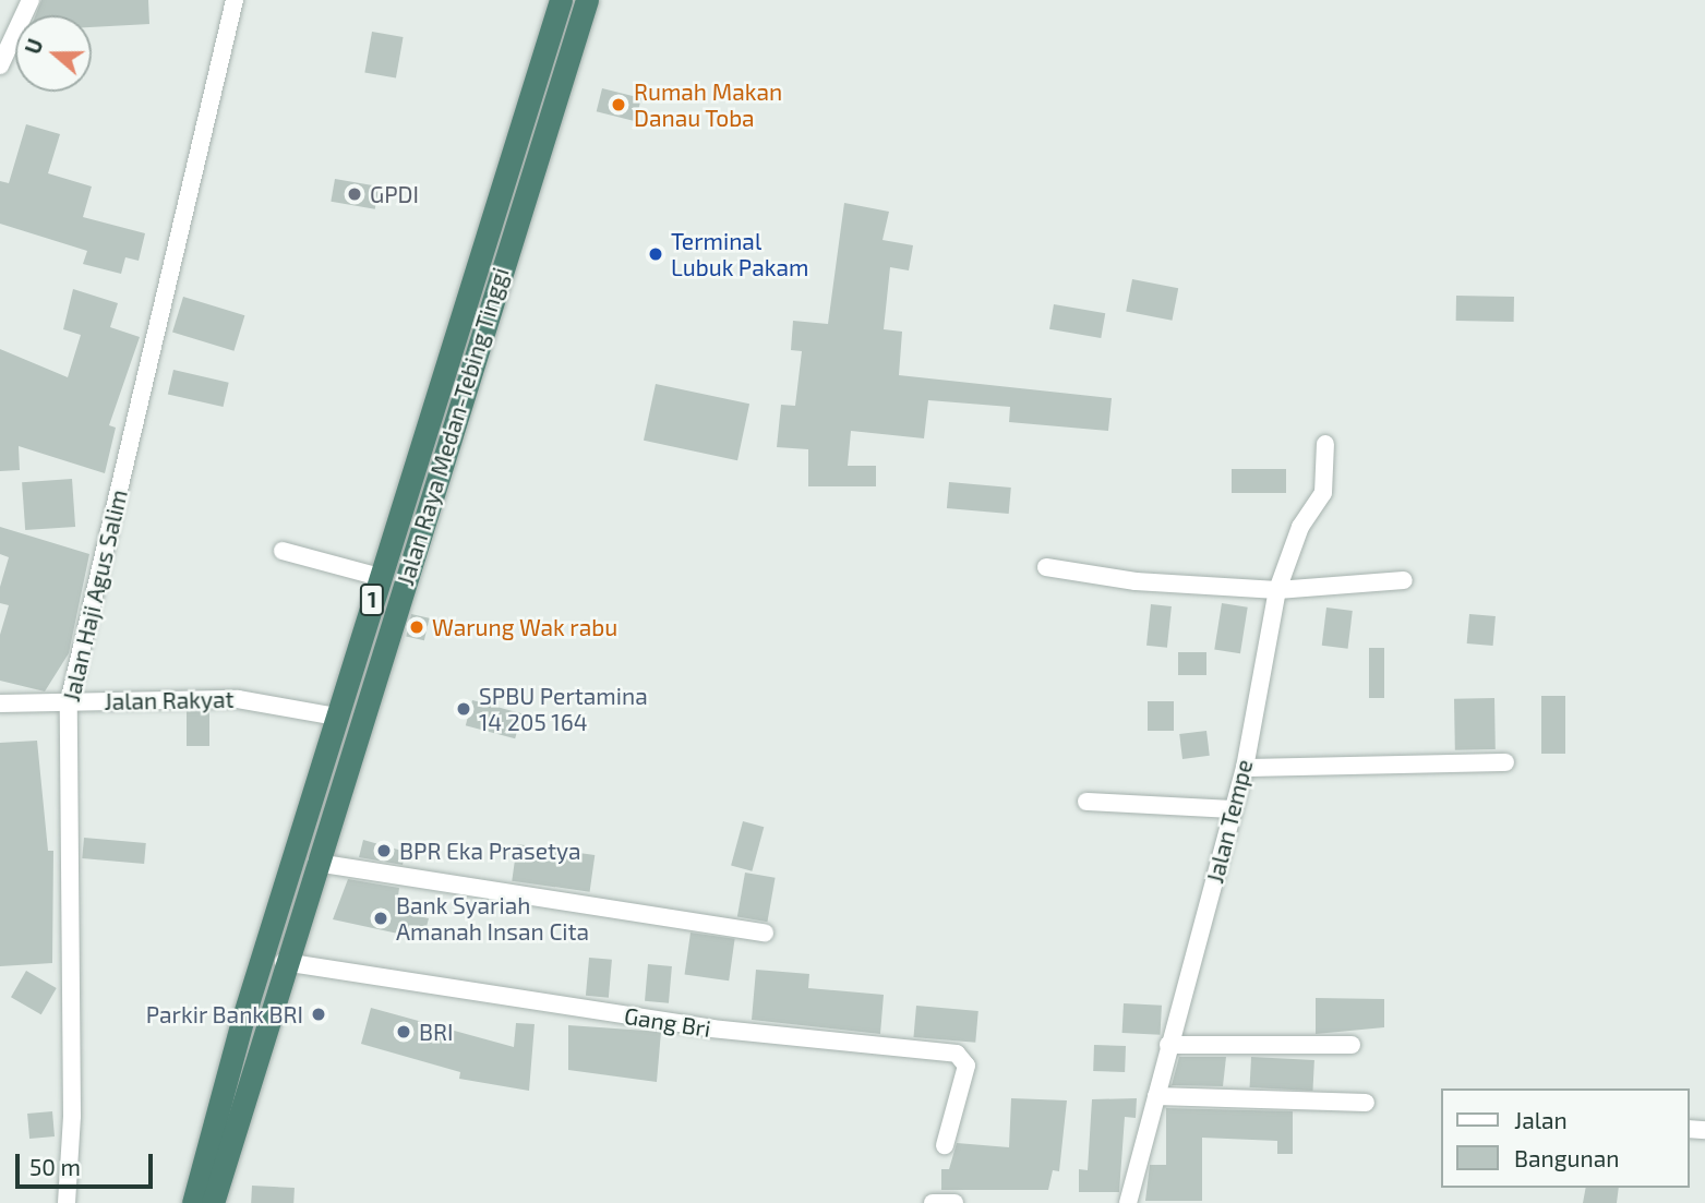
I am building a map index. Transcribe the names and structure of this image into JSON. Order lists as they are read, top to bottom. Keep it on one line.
{"streets":{"highway":["Jalan Raya Medan-Tebing Tinggi","1"],"street":["Jalan Haji Agus Salim","Jalan Rakyat","Jalan Tempe","Gang Bri"]},"crossings":[["Jalan Raya Medan-Tebing Tinggi","Jalan Rakyat"],["Jalan Raya Medan-Tebing Tinggi","Gang Bri"],["Jalan Haji Agus Salim","Jalan Rakyat"]],"places":["Rumah Makan Danau Toba","GPDI","Terminal Lubuk Pakam","Warung Wak rabu","SPBU Pertamina 14 205 164","BPR Eka Prasetya","Bank Syariah Amanah Insan Cita","Parkir Bank BRI","BRI"],"legend":["Jalan","Bangunan"],"scale_bar":"50 m","north":"left"}
